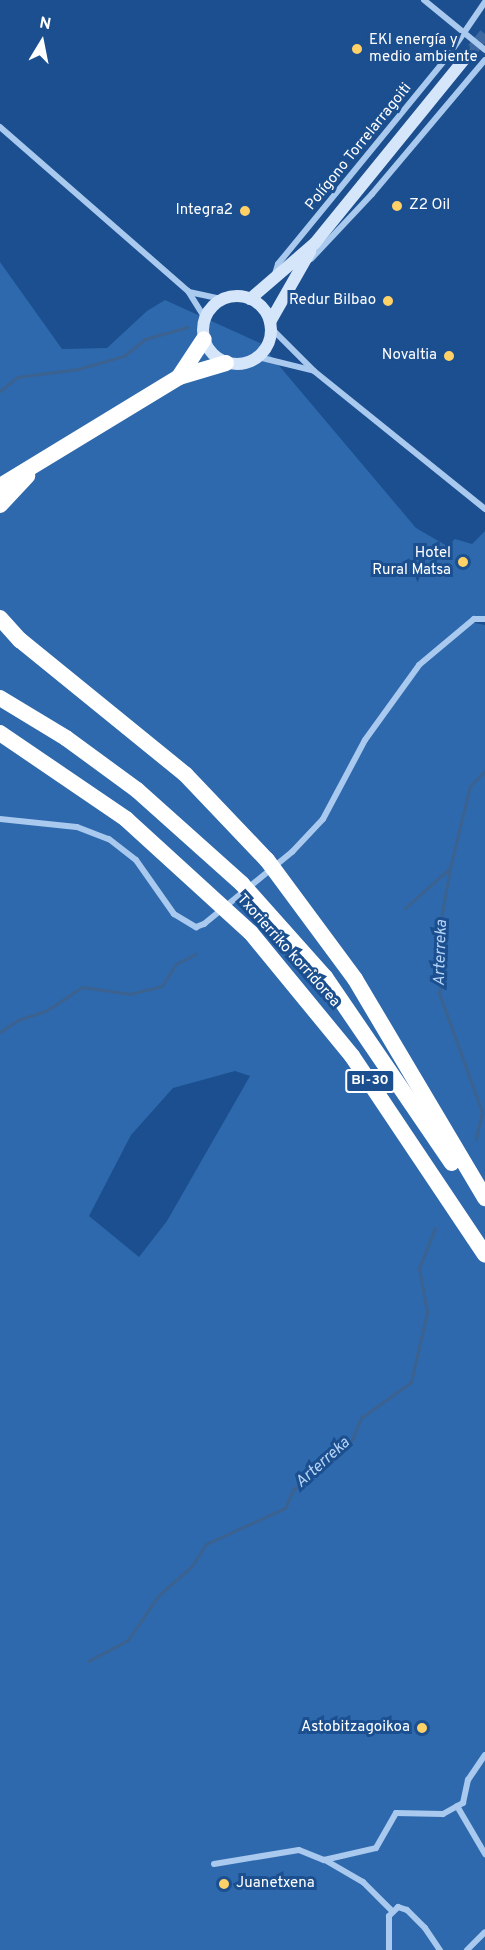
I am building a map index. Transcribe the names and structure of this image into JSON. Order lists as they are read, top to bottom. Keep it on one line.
{"streets":{"highway":["Txorierriko korridorea","BI-30"],"street":["Polígono Torrelarragoiti"]},"water":["Arterreka"],"places":["EKI energía y medio ambiente","Z2 Oil","Integra2","Redur Bilbao","Novaltia","Hotel Rural Matsa","Astobitzagoikoa","Juanetxena"],"north":"top"}
